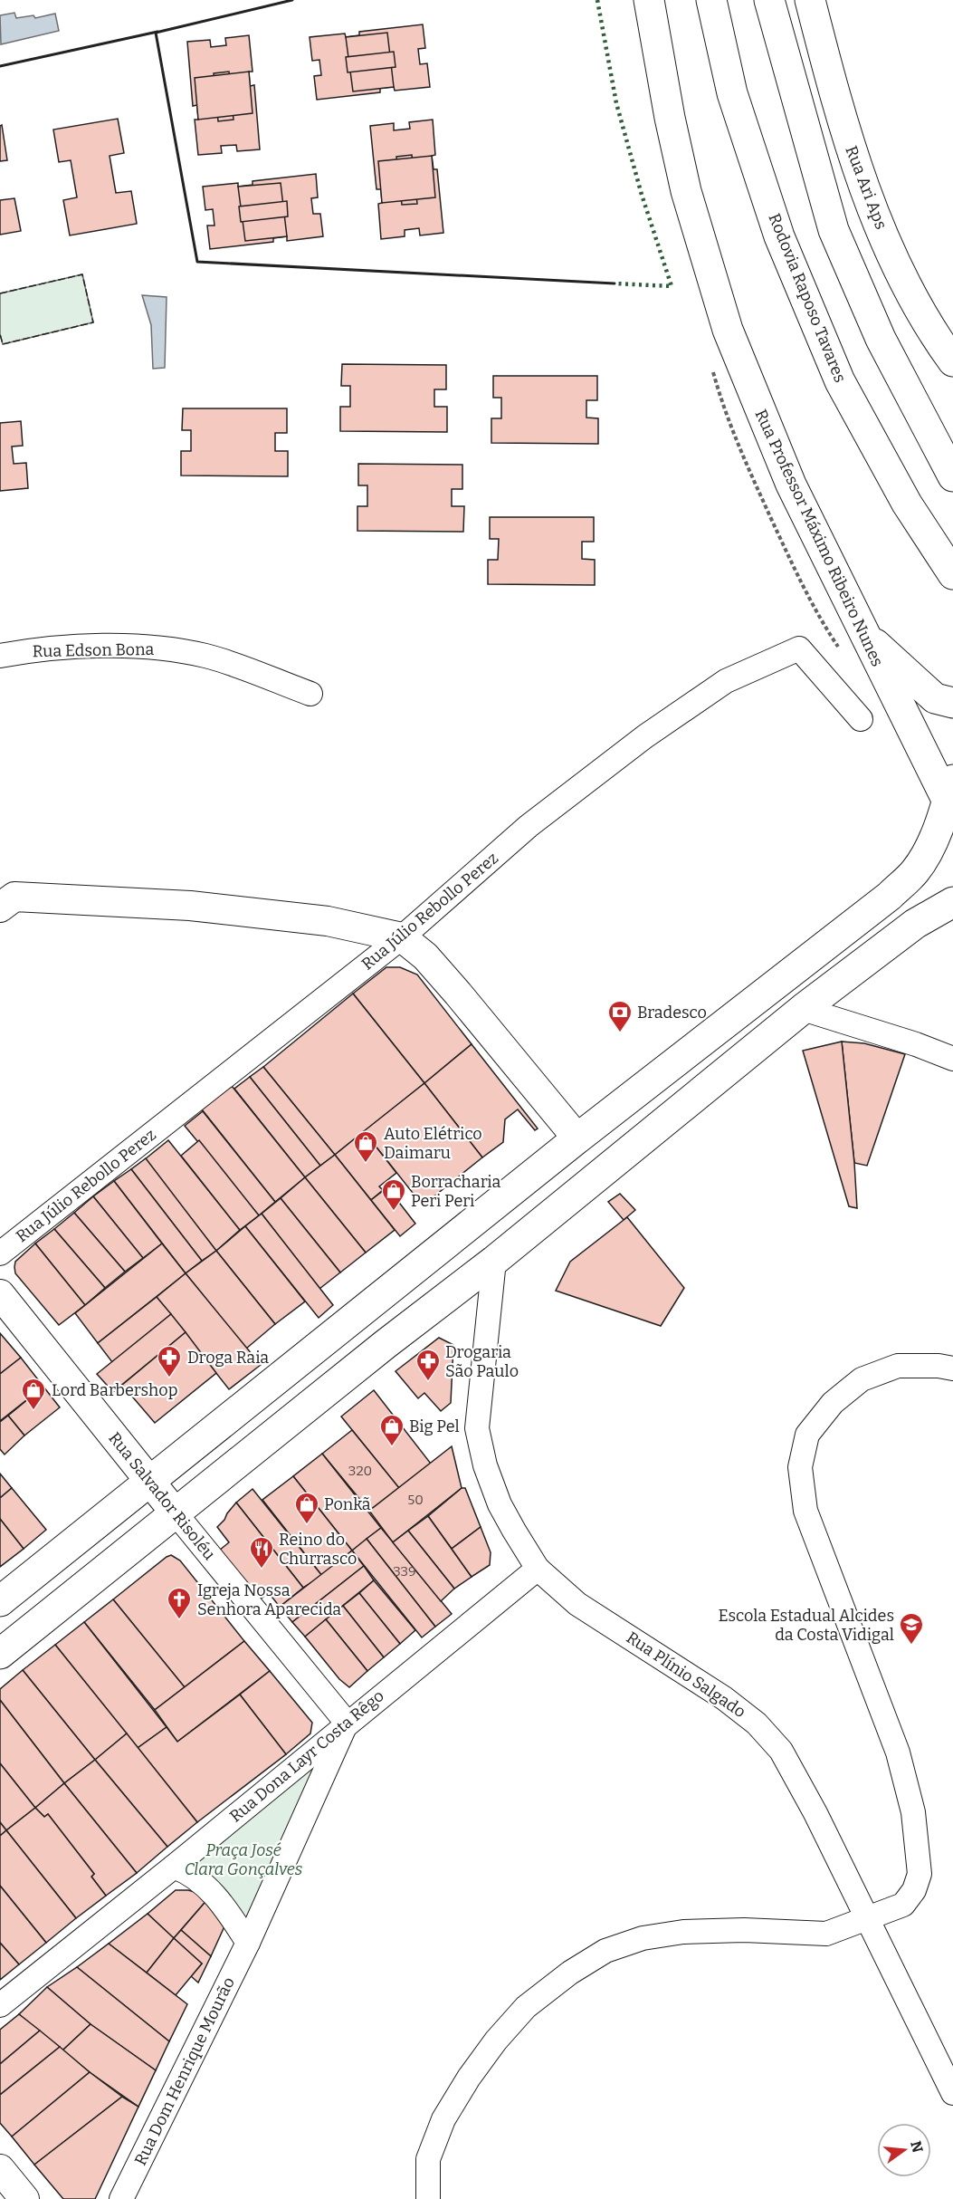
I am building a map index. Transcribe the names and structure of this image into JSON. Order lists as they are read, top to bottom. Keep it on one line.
{"streets":{"main road":["Rua Ari Aps","Rodovia Raposo Tavares","Rua Professor Máximo Ribeiro Nunes"],"street":["Rua Edson Bona","Rua Júlio Rebollo Perez","Rua Salvador Risoléu","Rua Plínio Salgado","Rua Dona Layr Costa Rêgo","Rua Dom Henrique Mourão"]},"crossings":[["Rua Salvador Risoléu","Rua Dona Layr Costa Rêgo"],["Rua Salvador Risoléu","Rua Dom Henrique Mourão"],["Rua Plínio Salgado","Rua Dona Layr Costa Rêgo"],["Rua Dona Layr Costa Rêgo","Rua Dom Henrique Mourão"]],"parks":["Praça José Clara Gonçalves"],"places":{"bank":["Bradesco"],"shop":["Auto Elétrico Daimaru","Borracharia Peri Peri","Lord Barbershop","Big Pel","Ponkã"],"pharmacy":["Droga Raia","Drogaria São Paulo"],"restaurant":["Reino do Churrasco"],"church":["Igreja Nossa Senhora Aparecida"],"school or university":["Escola Estadual Alcides da Costa Vidigal"]},"house_numbers":["320","50","339"],"north":"right"}
